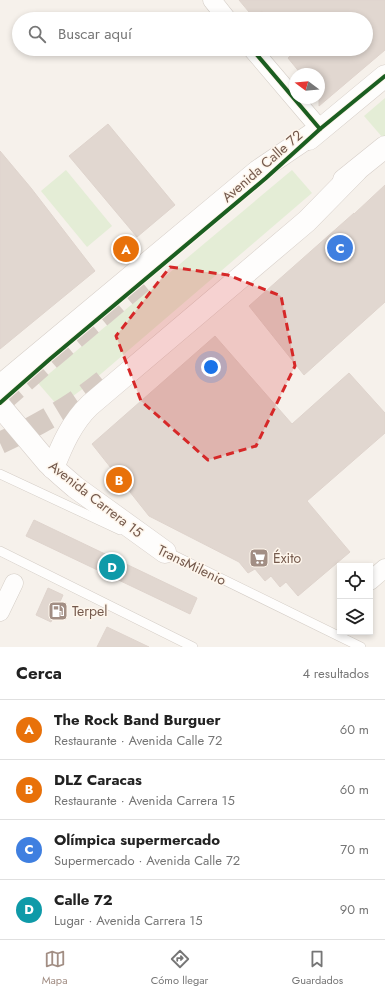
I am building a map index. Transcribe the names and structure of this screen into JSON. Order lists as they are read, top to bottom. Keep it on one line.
{"streets":{"main road":["Avenida Calle 72","Avenida Carrera 15"],"lane":["TransMilenio"]},"crossings":[["Avenida Carrera 15","TransMilenio"]],"places":{"supermarket":["Éxito"],"fuel station":["Terpel"]},"north":"left","page":{"search":"Buscar aquí","pins":["C","A","B","D"],"heading":["Cerca","4 resultados"],"list":[{"mark":"A","name":"The Rock Band Burguer","note":"Restaurante · Avenida Calle 72","value":"60 m"},{"mark":"B","name":"DLZ Caracas","note":"Restaurante · Avenida Carrera 15","value":"60 m"},{"mark":"C","name":"Olímpica supermercado","note":"Supermercado · Avenida Calle 72","value":"70 m"},{"mark":"D","name":"Calle 72","note":"Lugar · Avenida Carrera 15","value":"90 m"}],"nav":["Mapa","Cómo llegar","Guardados"]}}
